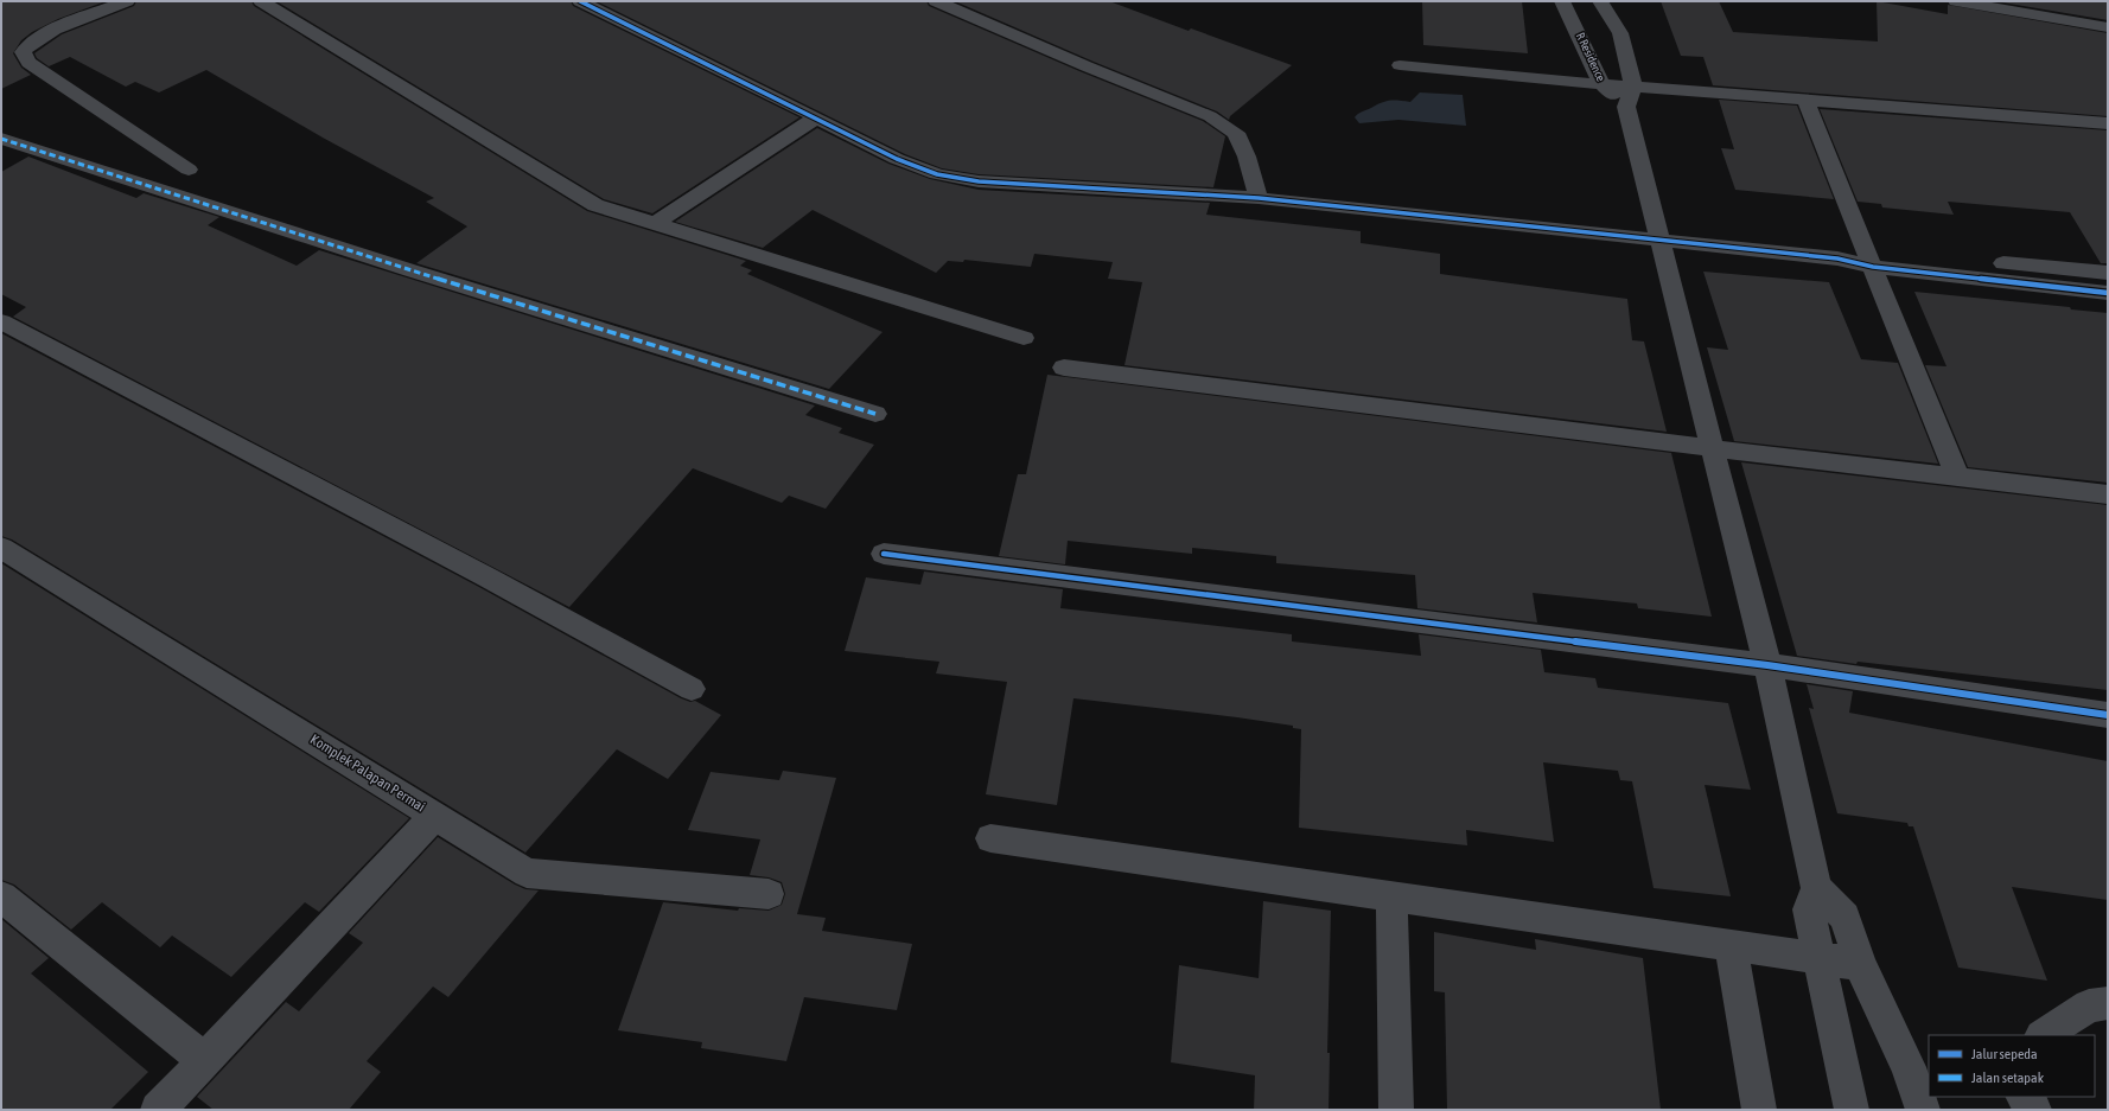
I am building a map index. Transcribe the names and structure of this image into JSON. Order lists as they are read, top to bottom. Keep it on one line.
{"streets":{"street":["R Residence","Komplek Palapan Permai"]},"legend":["Jalur sepeda","Jalan setapak"]}
